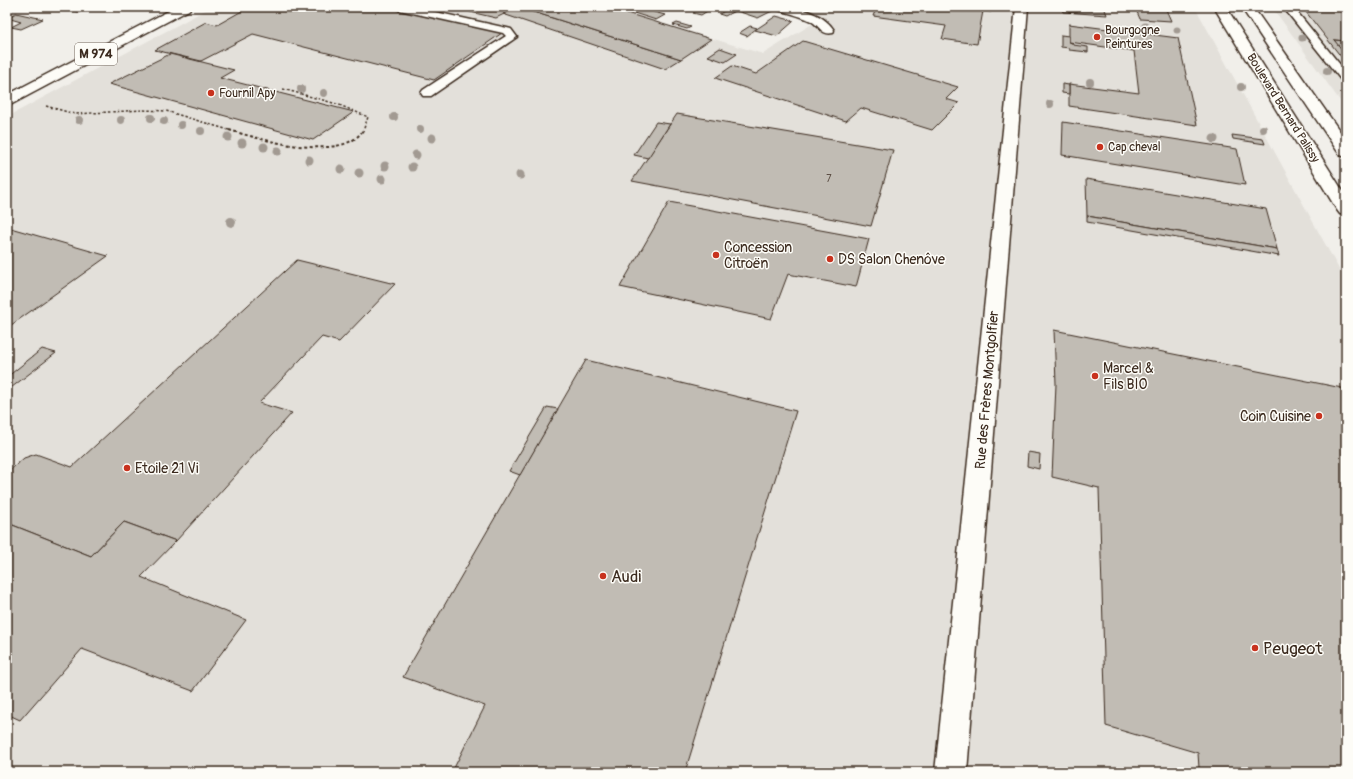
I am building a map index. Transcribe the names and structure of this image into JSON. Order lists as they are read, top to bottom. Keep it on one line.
{"streets":{"main road":["M 974","Boulevard Bernard Palissy","Rue des Frères Montgolfier"]},"places":["Bourgogne Peintures","Fournil Apy","Cap cheval","Concession Citroën","DS Salon Chenôve","Marcel & Fils BIO","Coin Cuisine","Etoile 21 Vi","Audi","Peugeot"],"house_numbers":["7"]}
